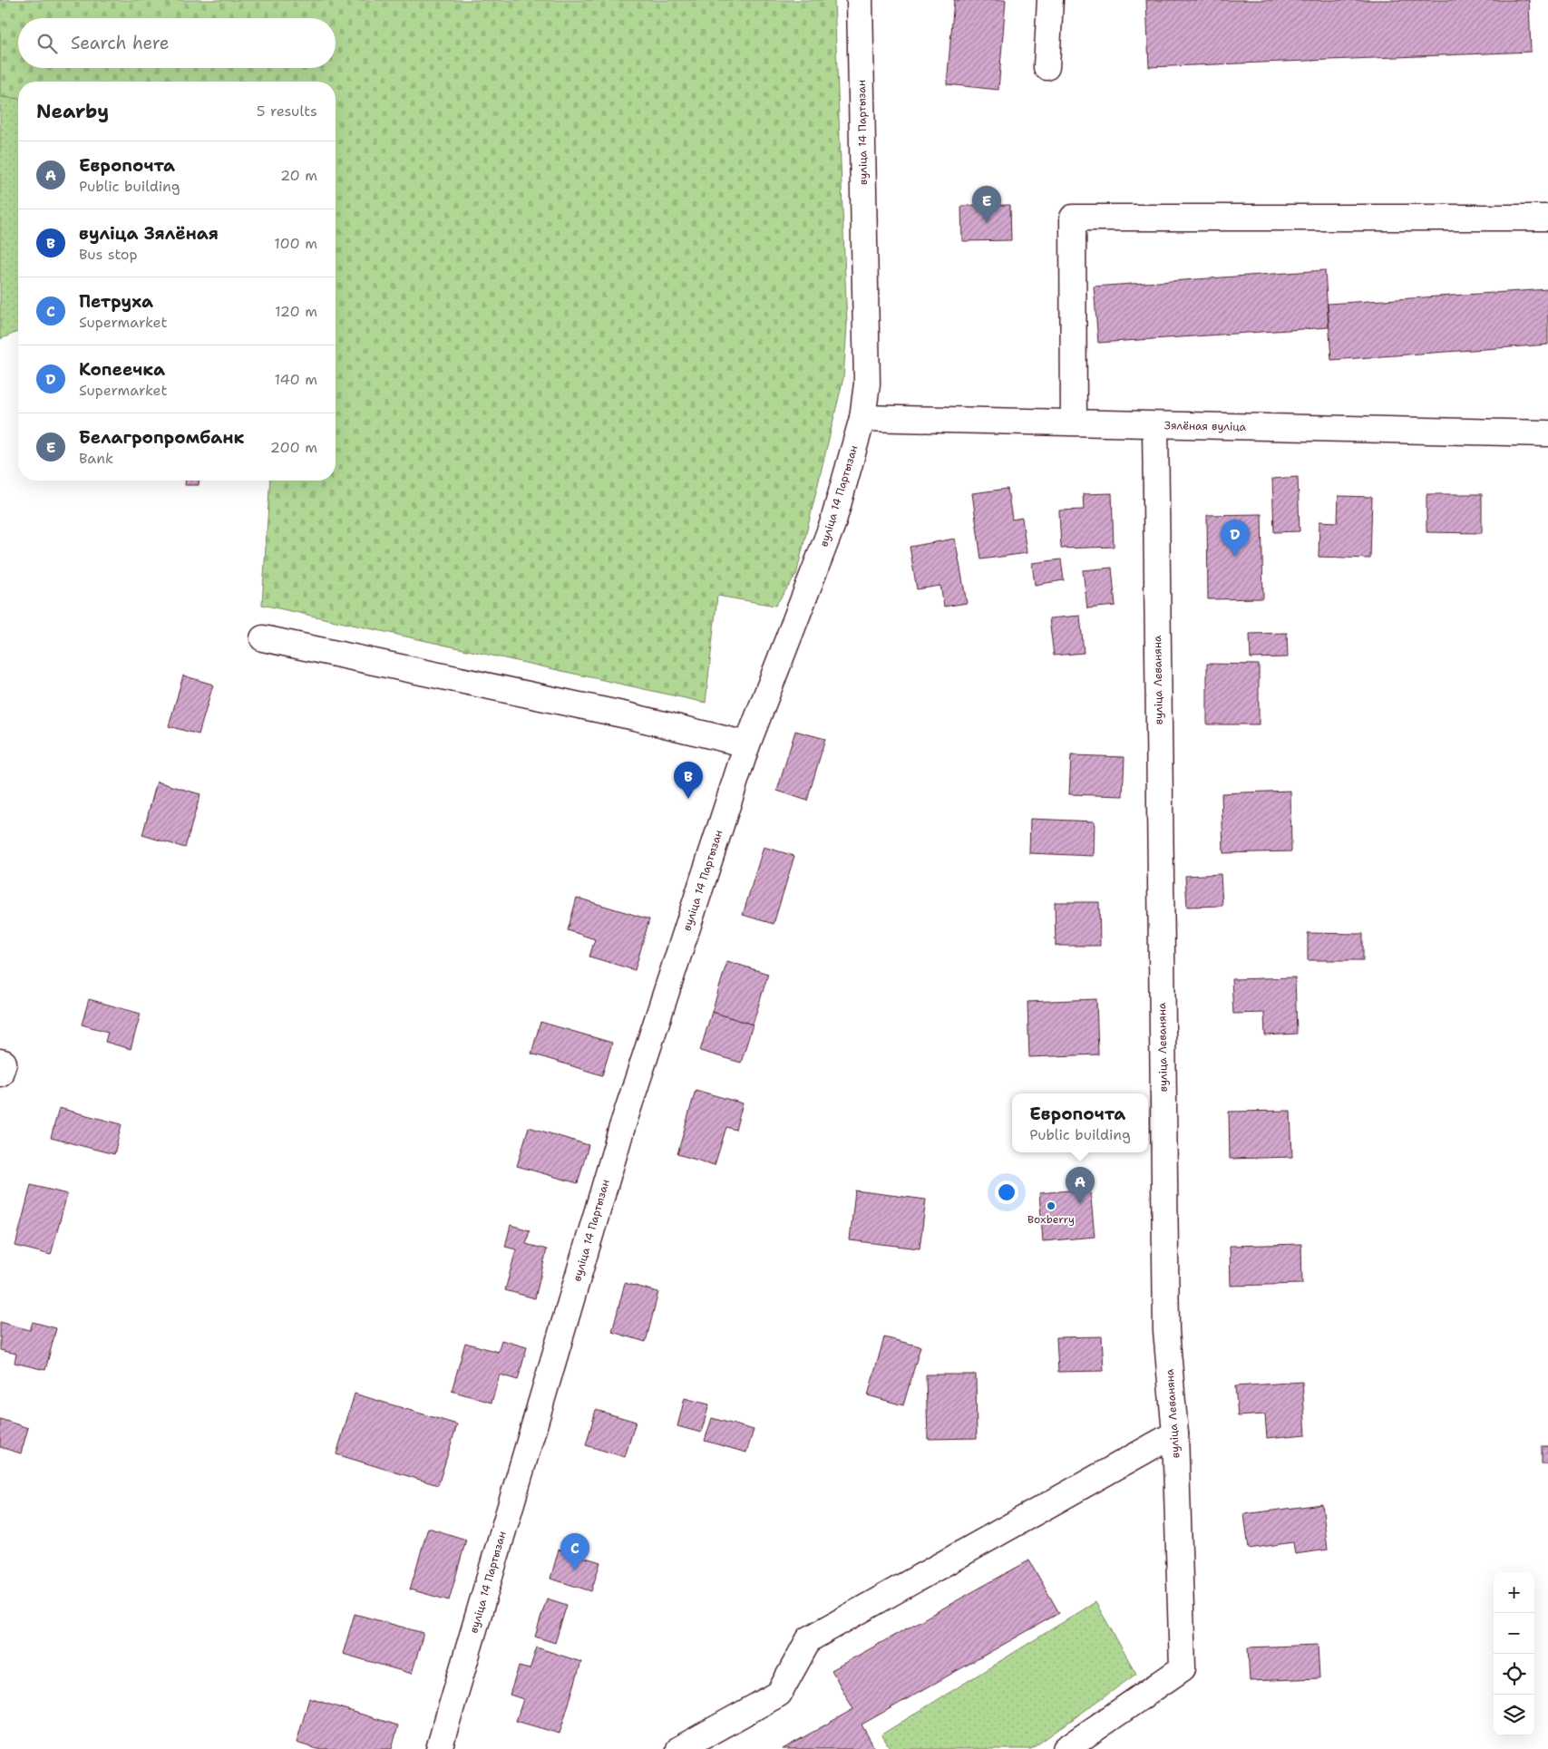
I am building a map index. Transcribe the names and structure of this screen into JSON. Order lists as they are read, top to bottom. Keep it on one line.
{"streets":{"main road":["вуліца 14 Партызан","Зялёная вуліца","вуліца Леваняна"]},"crossings":[["вуліца 14 Партызан","Зялёная вуліца"],["Зялёная вуліца","вуліца Леваняна"]],"places":["Boxberry"],"page":{"search":"Search here","heading":["Nearby","5 results"],"list":[{"mark":"A","name":"Европочта","note":"Public building","value":"20 m"},{"mark":"B","name":"вуліца Зялёная","note":"Bus stop","value":"100 m"},{"mark":"C","name":"Петруха","note":"Supermarket","value":"120 m"},{"mark":"D","name":"Копеечка","note":"Supermarket","value":"140 m"},{"mark":"E","name":"Белагропромбанк","note":"Bank","value":"200 m"}],"pins":["E","D","B","A","C"],"popup":["Европочта","Public building"],"map_buttons":["+","−"]}}
